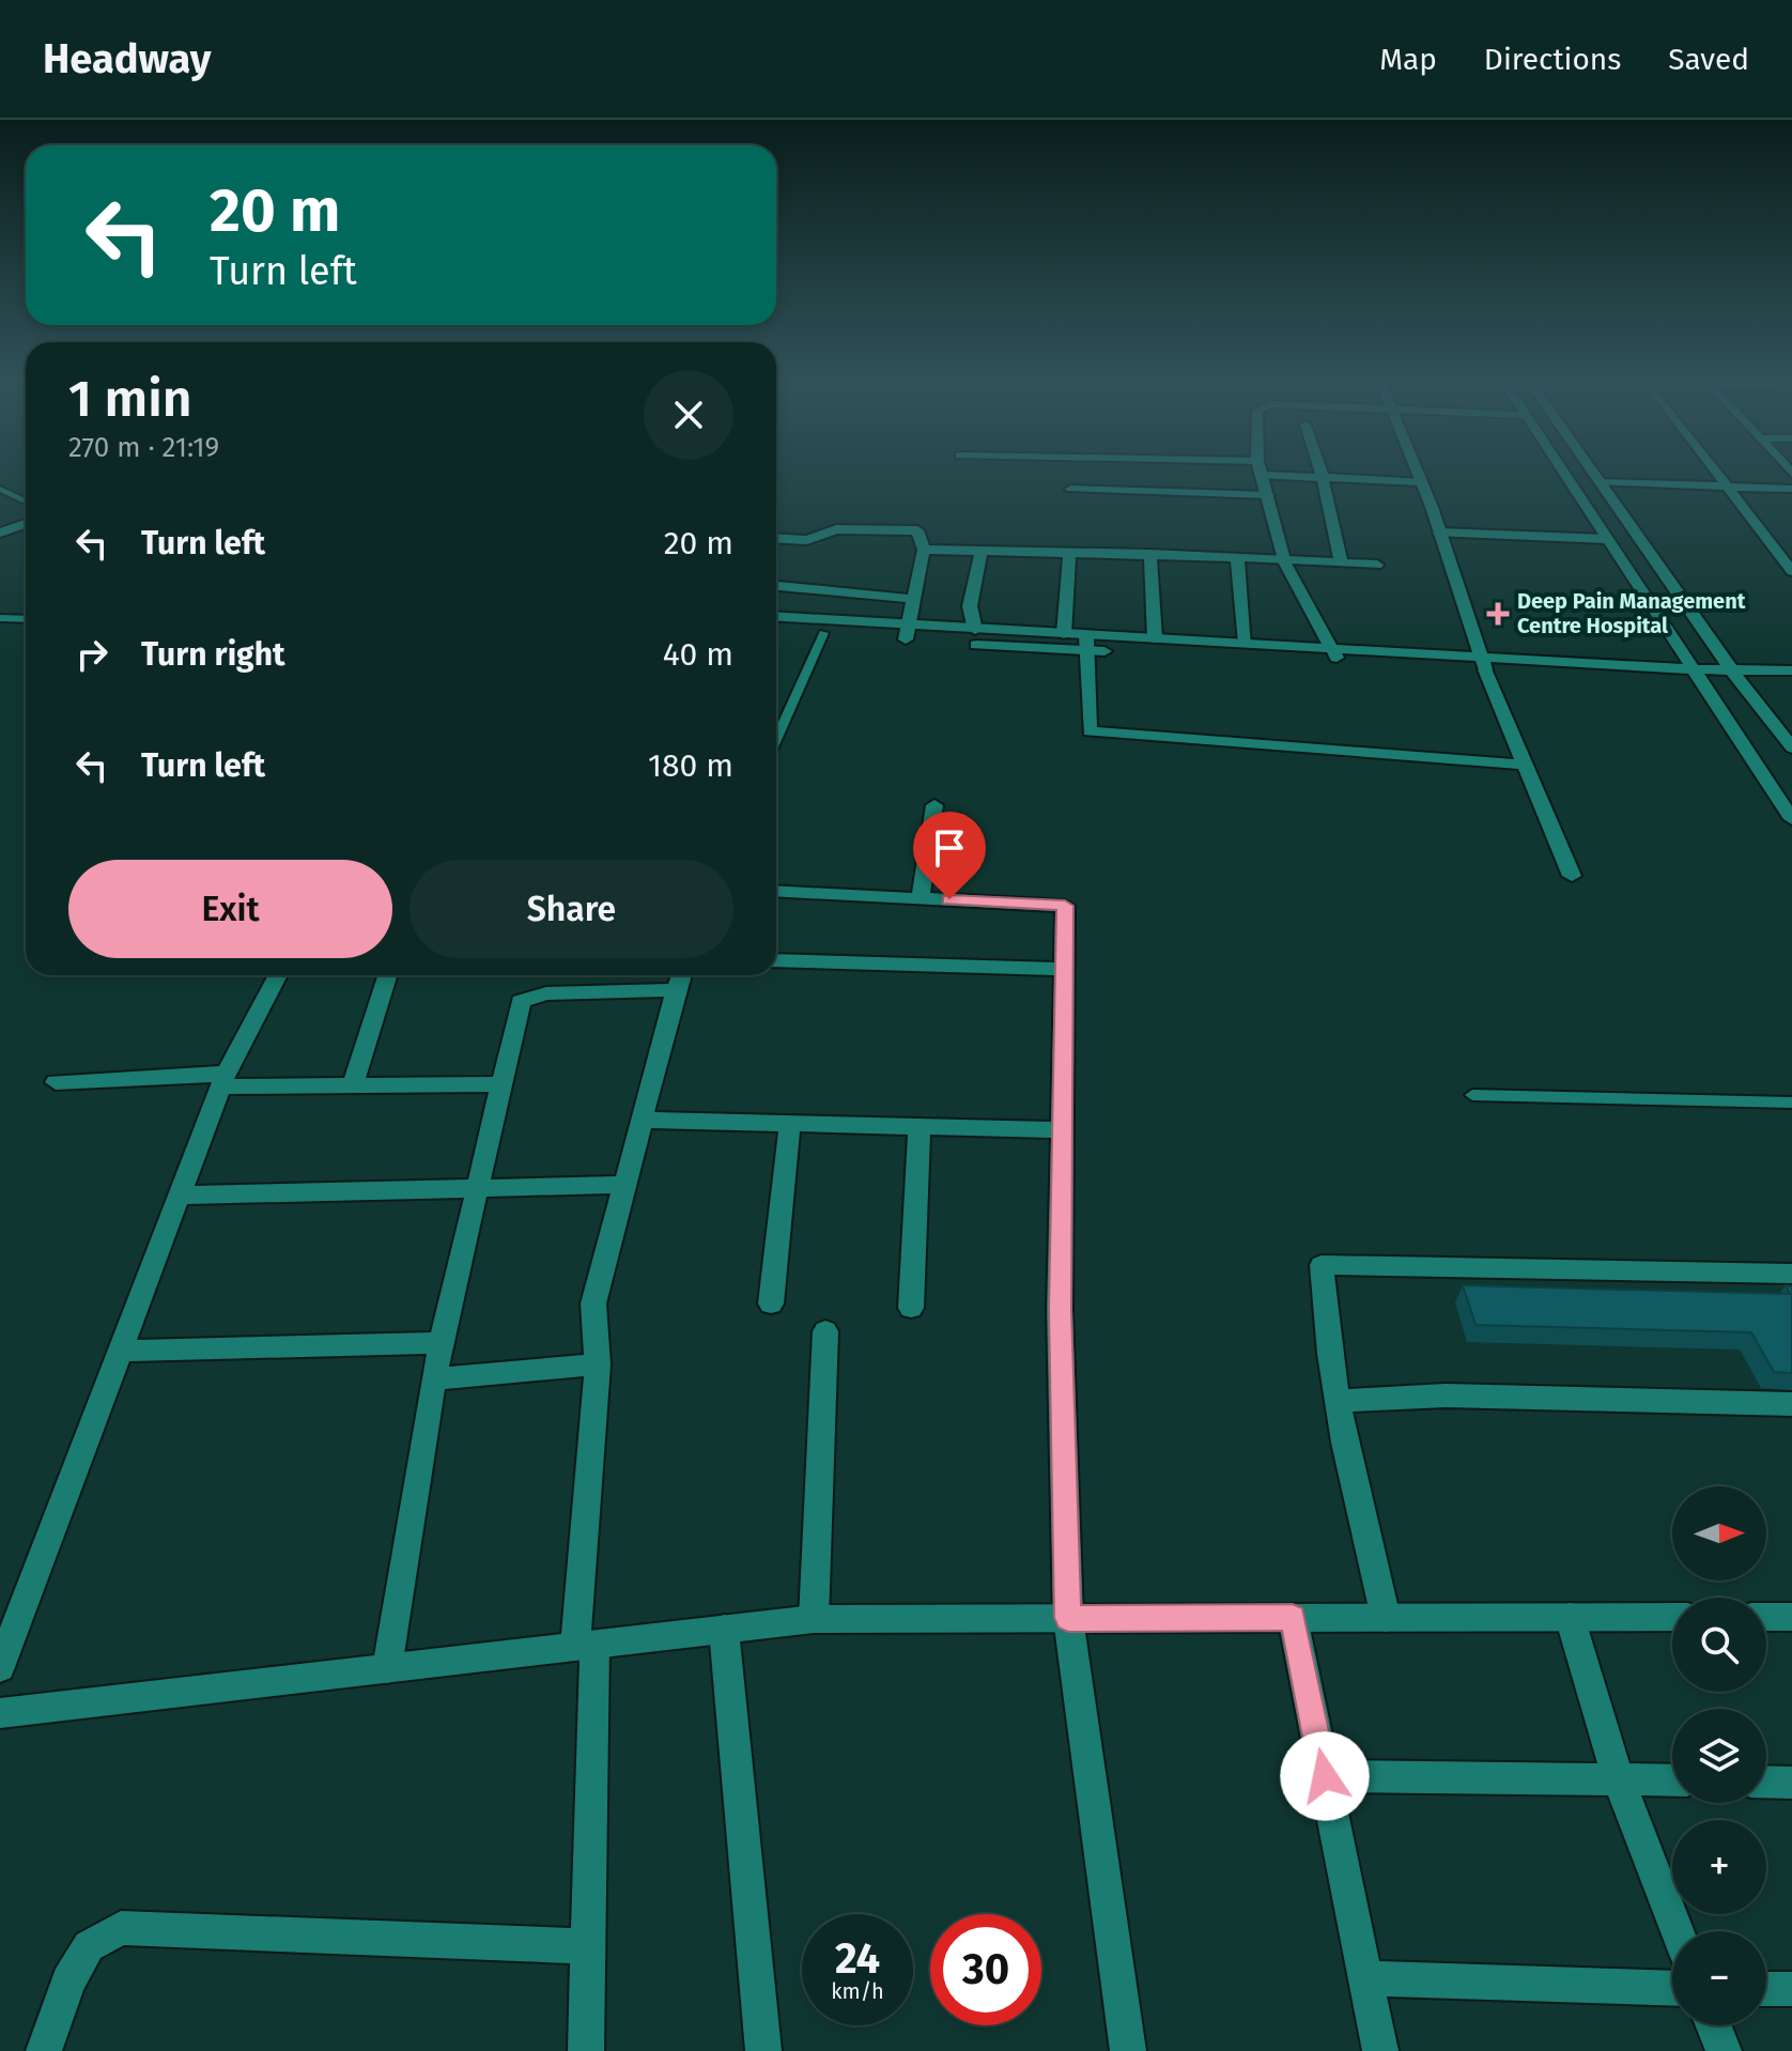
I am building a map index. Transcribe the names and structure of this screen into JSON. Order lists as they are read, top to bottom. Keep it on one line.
{"places":{"health":["Deep Pain Management Centre Hospital"]},"north":"right","page":{"header":"Headway","nav":["Map","Directions","Saved"],"turn":["20 m","Turn left"],"heading":["1 min","270 m · 21:19"],"list":[{"name":"Turn left","value":"20 m"},{"name":"Turn right","value":"40 m"},{"name":"Turn left","value":"180 m"}],"buttons":["Exit","Share"],"map_buttons":["+","−"],"speed":"24 km/h","limit":"30"}}
